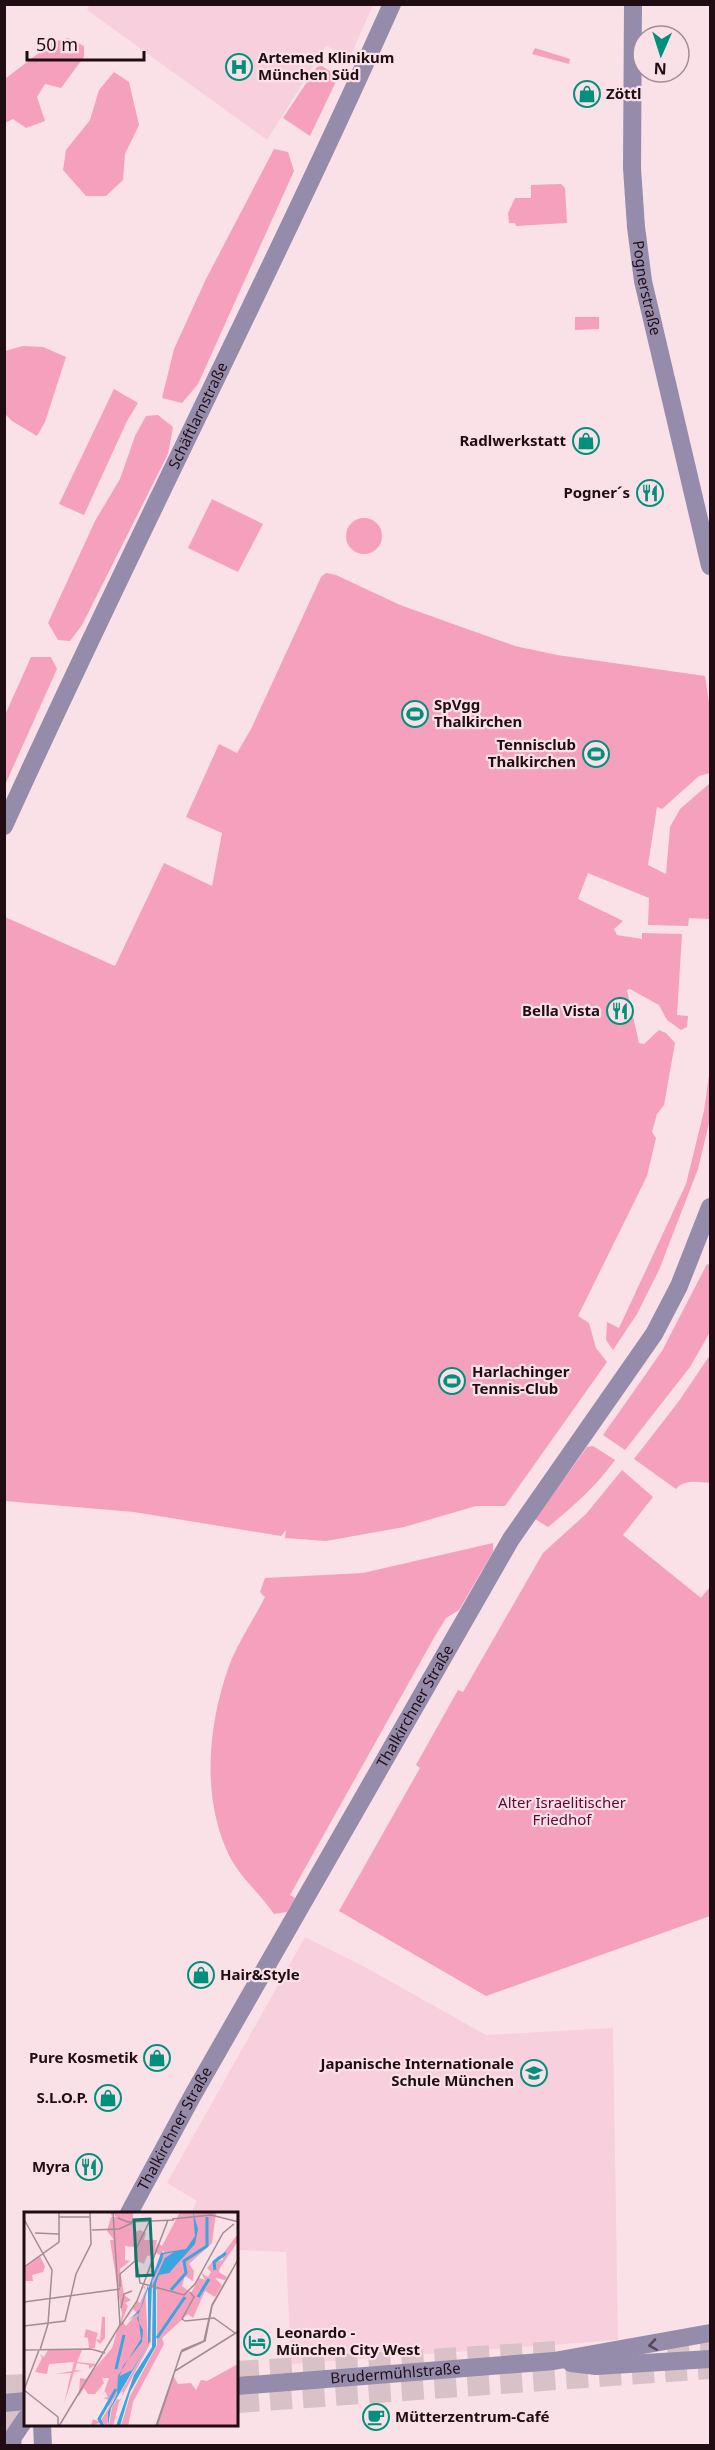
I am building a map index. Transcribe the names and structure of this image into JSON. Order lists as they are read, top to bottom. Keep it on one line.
{"streets":{"street":["Pognerstraße","Schäftlarnstraße","Thalkirchner Straße","Brudermühlstraße"]},"parks":["Alter Israelitischer Friedhof"],"places":{"hospital":["Artemed Klinikum München Süd"],"shop":["Zöttl","Radlwerkstatt","Hair&Style","Pure Kosmetik","S.L.O.P."],"restaurant":["Pogner´s","Bella Vista","Myra"],"sports":["SpVgg Thalkirchen","Tennisclub Thalkirchen","Harlachinger Tennis-Club"],"school or university":["Japanische Internationale Schule München"],"hotel":["Leonardo - München City West"],"cafe":["Mütterzentrum-Café"]},"scale_bar":"50 m","north":"bottom"}
